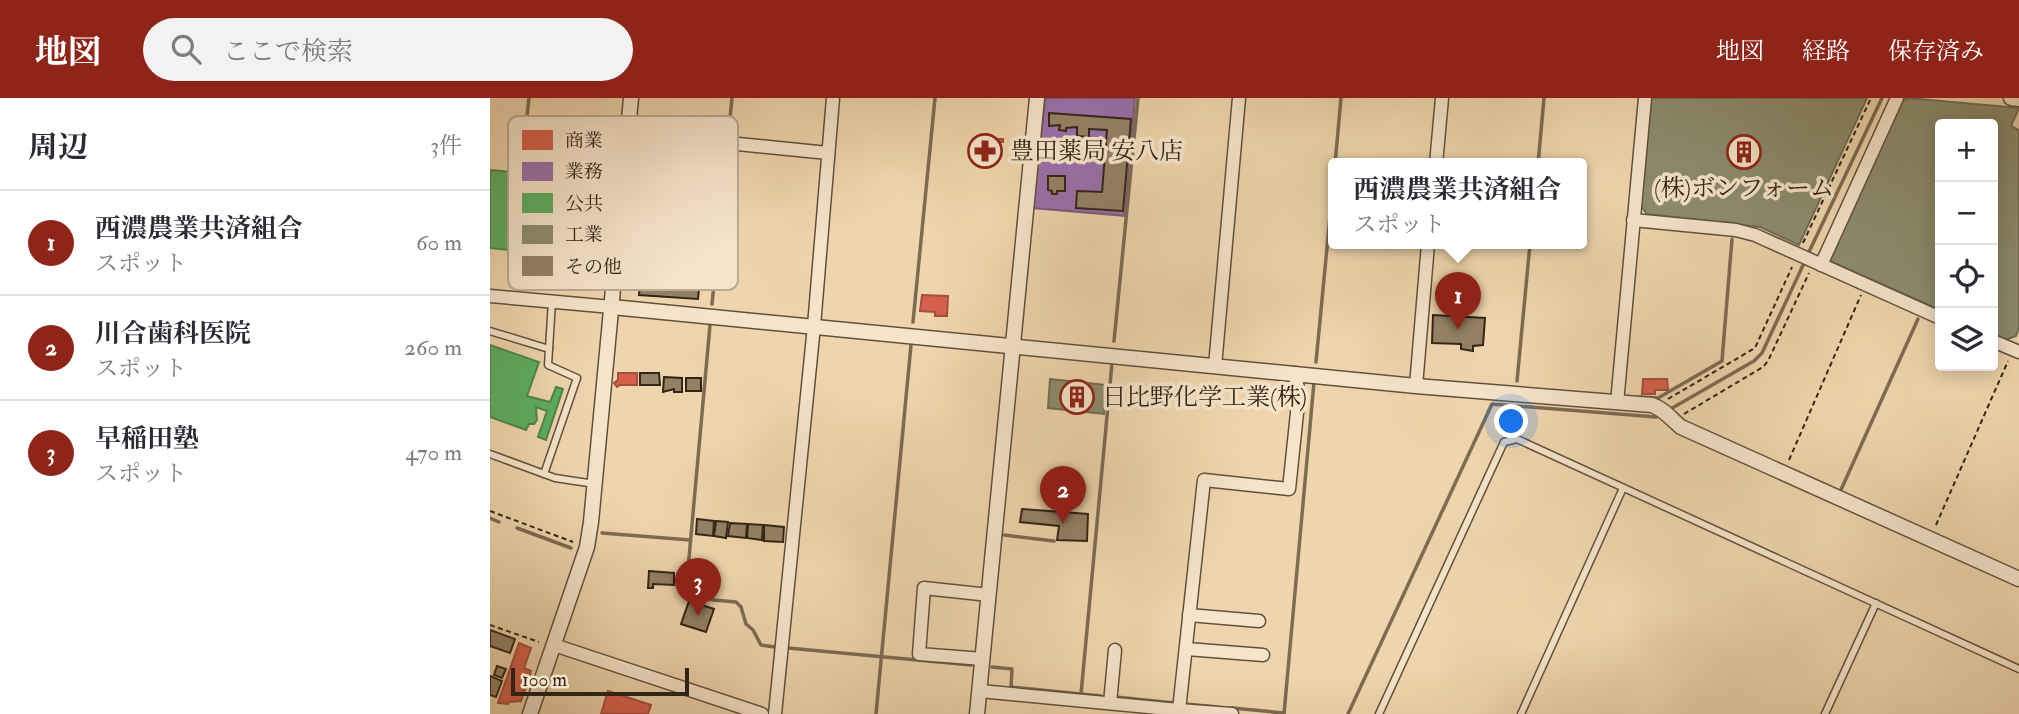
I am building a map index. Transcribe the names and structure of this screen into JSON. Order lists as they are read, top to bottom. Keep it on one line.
{"places":{"pharmacy":["豊田薬局 安八店"],"building":["(株)ボンフォーム","日比野化学工業(株)"]},"legend":["商業","業務","公共","工業","その他"],"scale_bar":"100 m","page":{"header":"地図","search":"ここで検索","nav":["地図","経路","保存済み"],"heading":["周辺","3件"],"map_buttons":["+","−"],"popup":["西濃農業共済組合","スポット"],"list":[{"mark":"1","name":"西濃農業共済組合","note":"スポット","value":"60 m"},{"mark":"2","name":"川合歯科医院","note":"スポット","value":"260 m"},{"mark":"3","name":"早稲田塾","note":"スポット","value":"470 m"}],"pins":["1","2","3"],"scale":"100 m"}}
